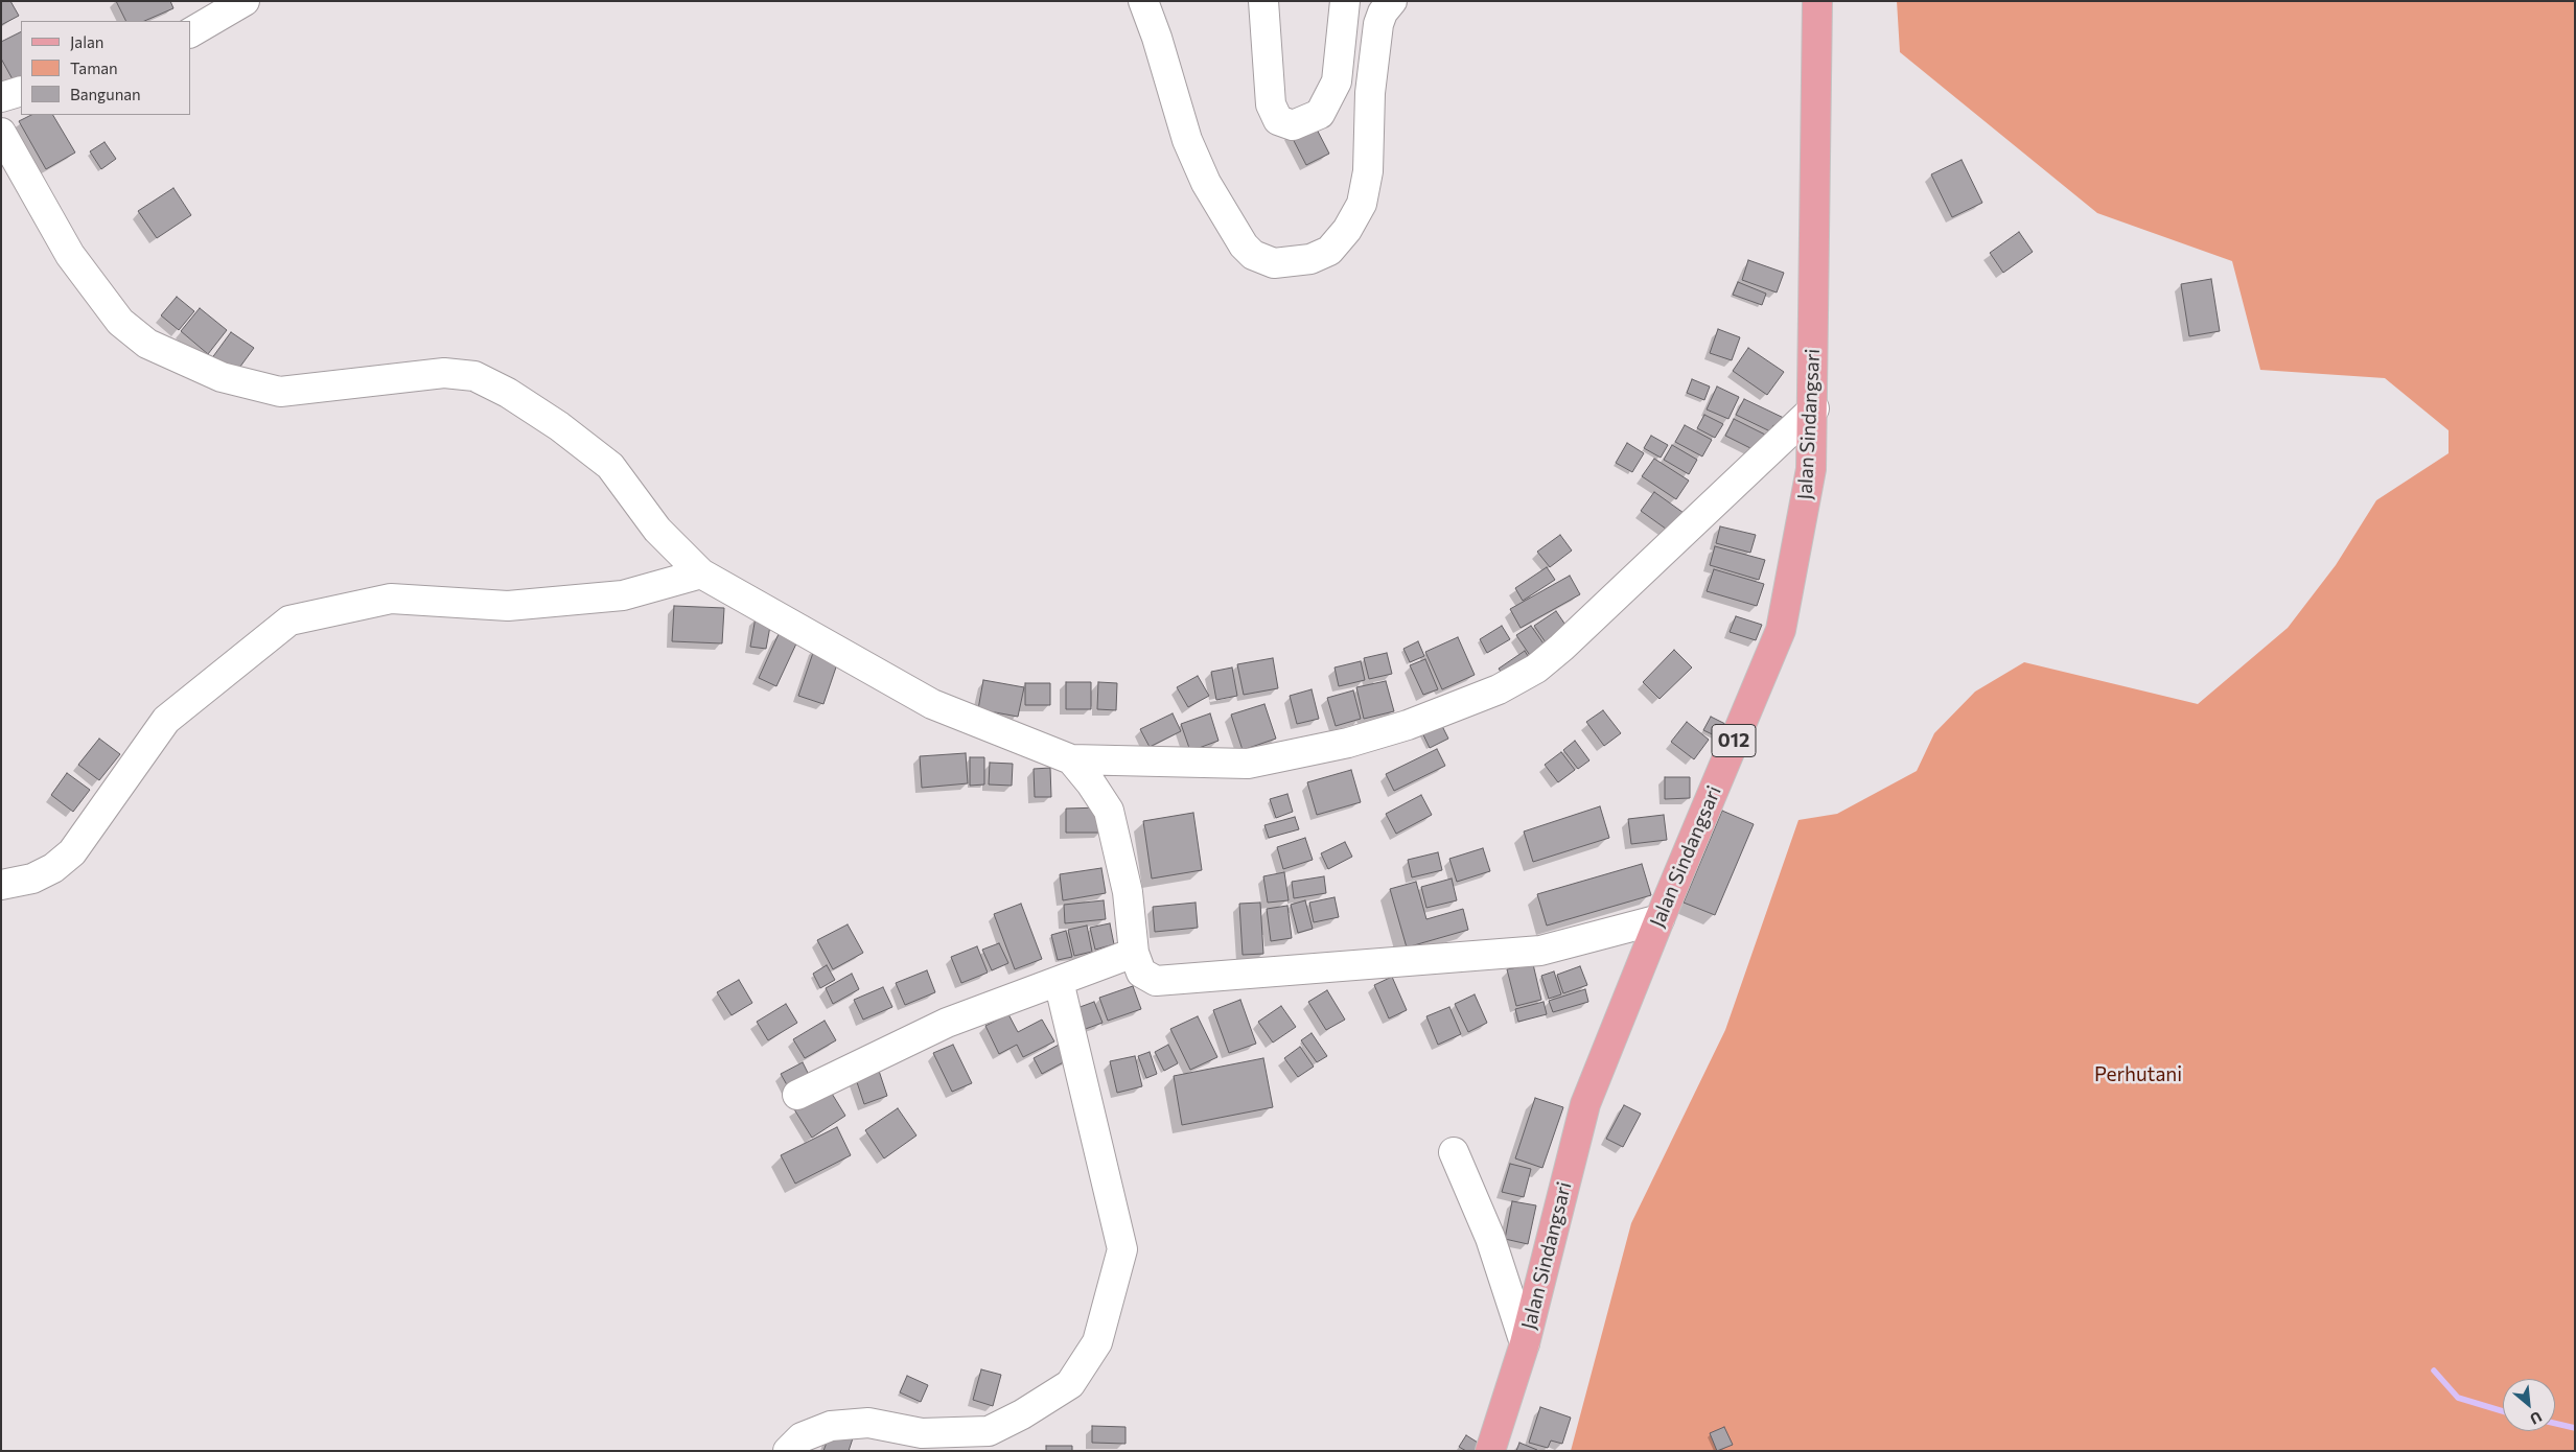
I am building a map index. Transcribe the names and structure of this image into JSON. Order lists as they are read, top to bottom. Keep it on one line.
{"streets":{"main road":["Jalan Sindangsari","012"]},"parks":["Perhutani"],"legend":["Jalan","Taman","Bangunan"],"north":"bottom right"}
